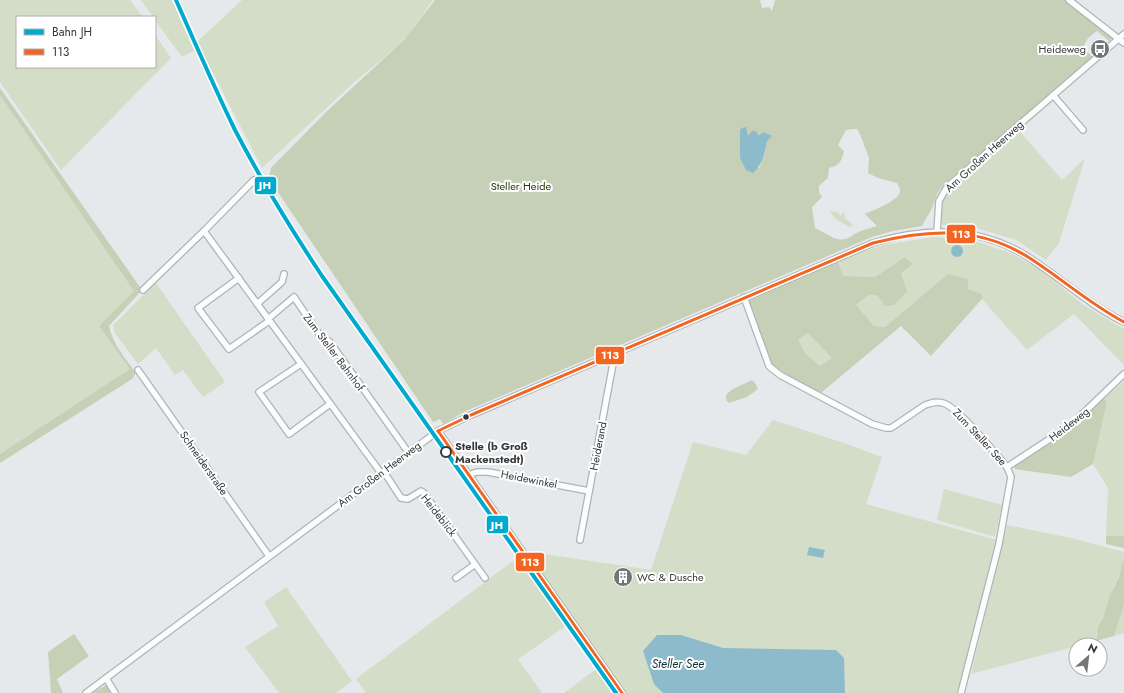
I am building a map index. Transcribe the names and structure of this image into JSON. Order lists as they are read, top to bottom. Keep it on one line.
{"streets":{"street":["Am Großen Heerweg","Zum Steller Bahnhof","Heideweg","Zum Steller See","Heiderand","Schneiderstraße","Heidewinkel","Heideblick"]},"crossings":[["Am Großen Heerweg","Zum Steller Bahnhof"],["Am Großen Heerweg","Zum Steller See"],["Am Großen Heerweg","Heiderand"],["Am Großen Heerweg","Schneiderstraße"],["Am Großen Heerweg","Heideblick"],["Heideweg","Zum Steller See"],["Heiderand","Heidewinkel"]],"water":["Steller See"],"parks":["Steller Heide"],"places":{"bus stop":["Heideweg"],"other":["Stelle (b Groß Mackenstedt)"],"building":["WC & Dusche"]},"lines":["rail line JH","transit line 113"],"legend":["Bahn JH","113"],"north":"top right"}
